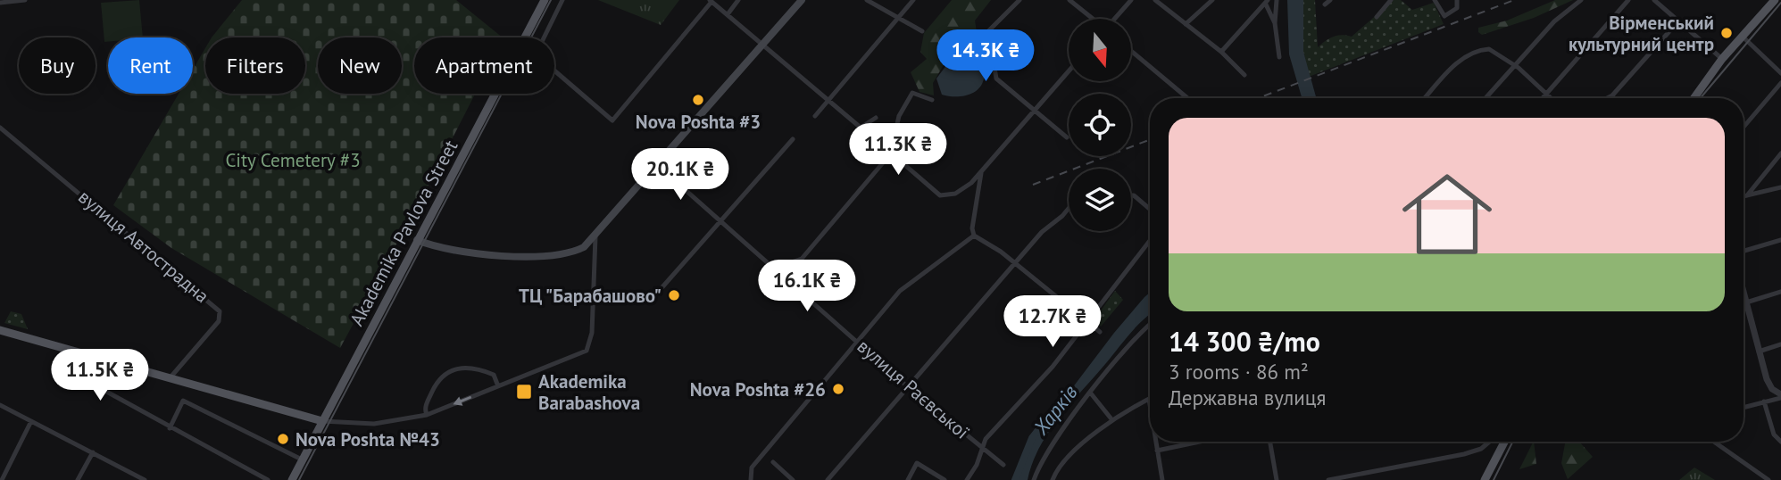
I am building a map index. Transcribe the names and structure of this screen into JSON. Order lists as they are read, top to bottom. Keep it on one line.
{"streets":{"main road":["Akademika Pavlova Street"],"street":["вулиця Автострадна","вулиця Раєвської"]},"water":["Харків"],"parks":["City Cemetery #3"],"places":{"other":["Вірменський культурний центр","Nova Poshta #3","ТЦ \"Барабашово\"","Nova Poshta #26","Nova Poshta №43"],"transit":["Akademіka Barabashova"]},"north":"bottom","page":{"price":["14.3K ₴","11.3K ₴","20.1K ₴","16.1K ₴","12.7K ₴","11.5K ₴"],"chip":["Buy","Rent","Filters","New","Apartment"],"list":[{"name":"14 300 ₴/mo","note":"3 rooms · 86 m² · Державна вулиця"}]}}
